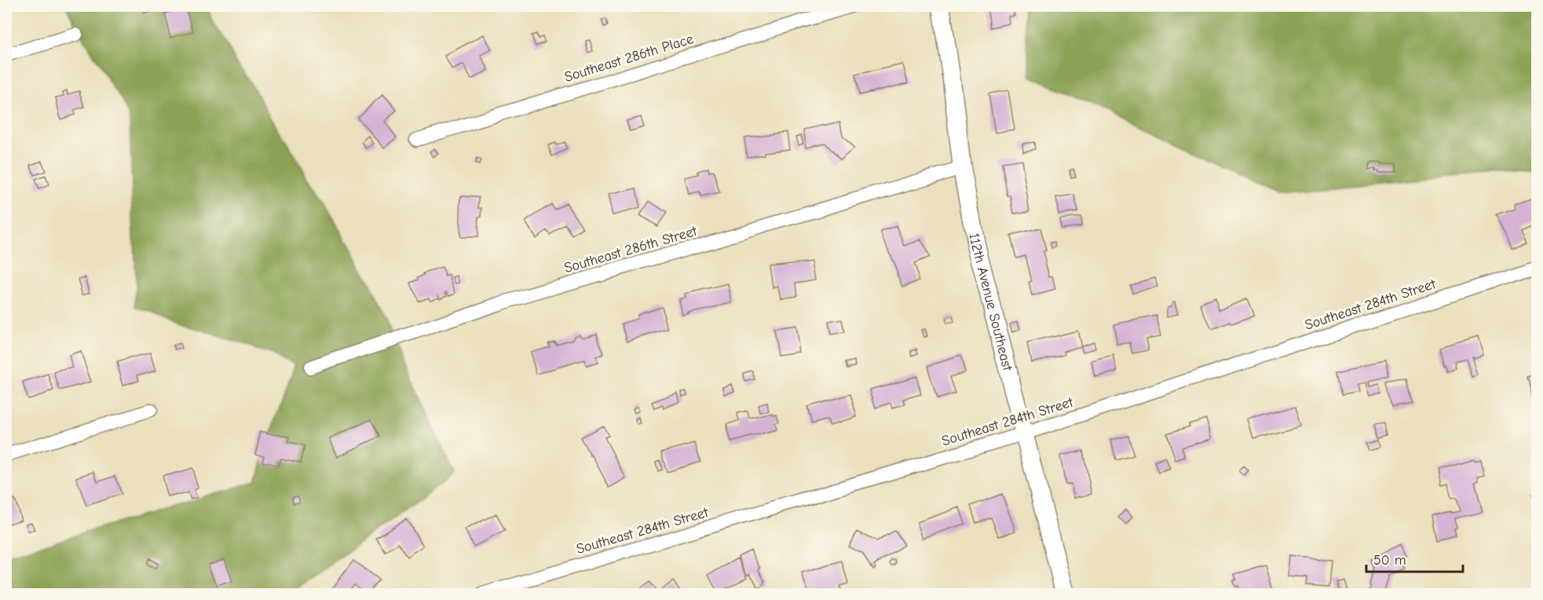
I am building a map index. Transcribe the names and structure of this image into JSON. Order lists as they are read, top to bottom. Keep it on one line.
{"streets":{"street":["Southeast 286th Place","Southeast 286th Street","112th Avenue Southeast","Southeast 284th Street"]},"crossings":[["Southeast 286th Street","112th Avenue Southeast"],["112th Avenue Southeast","Southeast 284th Street"]],"scale_bar":"50 m"}
